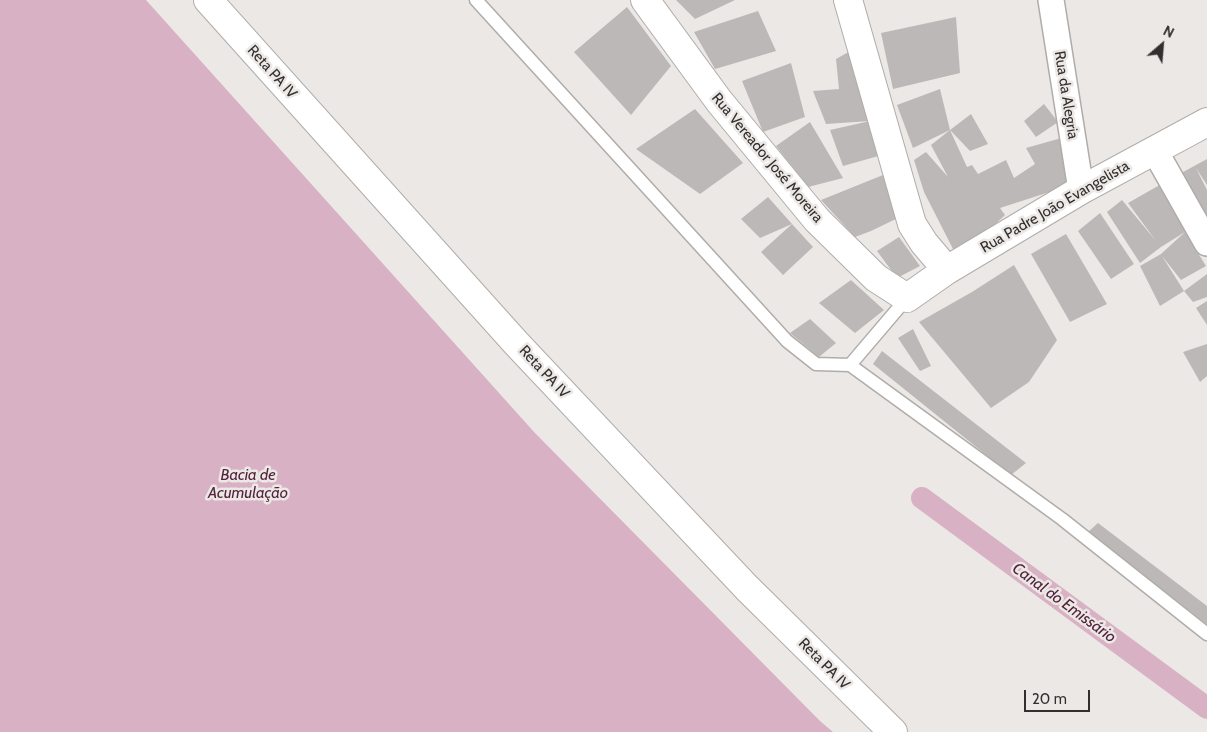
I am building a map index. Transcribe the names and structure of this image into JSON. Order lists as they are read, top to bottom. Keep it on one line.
{"streets":{"street":["Reta PA IV","Rua da Alegria","Rua Vereador José Moreira","Rua Padre João Evangelista"]},"crossings":[["Rua da Alegria","Rua Padre João Evangelista"],["Rua Vereador José Moreira","Rua Padre João Evangelista"]],"water":["Bacia de Acumulação","Canal do Emissário"],"scale_bar":"20 m","north":"top right"}
